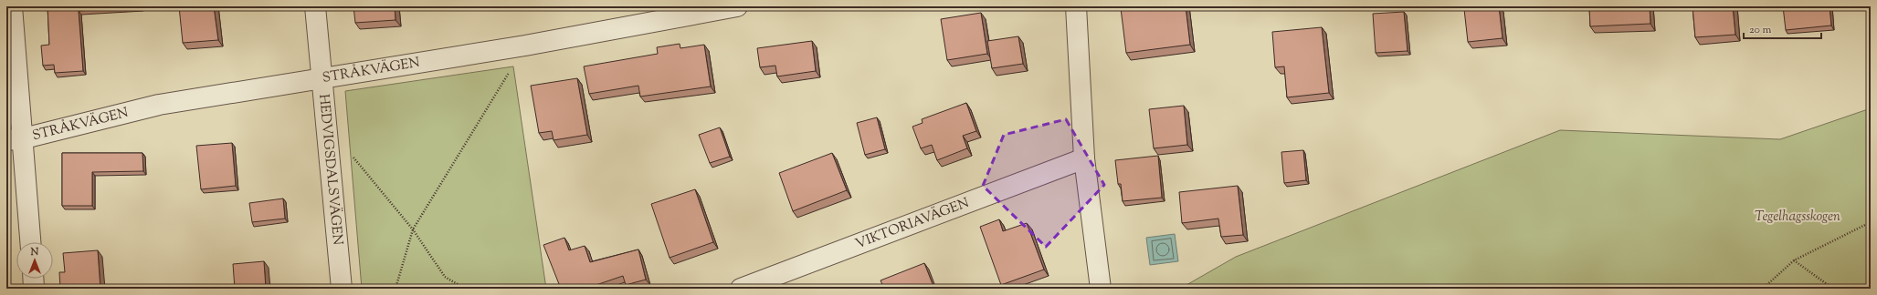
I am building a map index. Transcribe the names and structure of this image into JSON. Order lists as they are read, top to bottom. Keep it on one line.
{"streets":{"street":["STRÅKVÄGEN","HEDVIGSDALSVÄGEN","VIKTORIAVÄGEN"]},"crossings":[["STRÅKVÄGEN","HEDVIGSDALSVÄGEN"]],"parks":["Tegelhagsskogen"],"scale_bar":"20 m","north":"top"}
